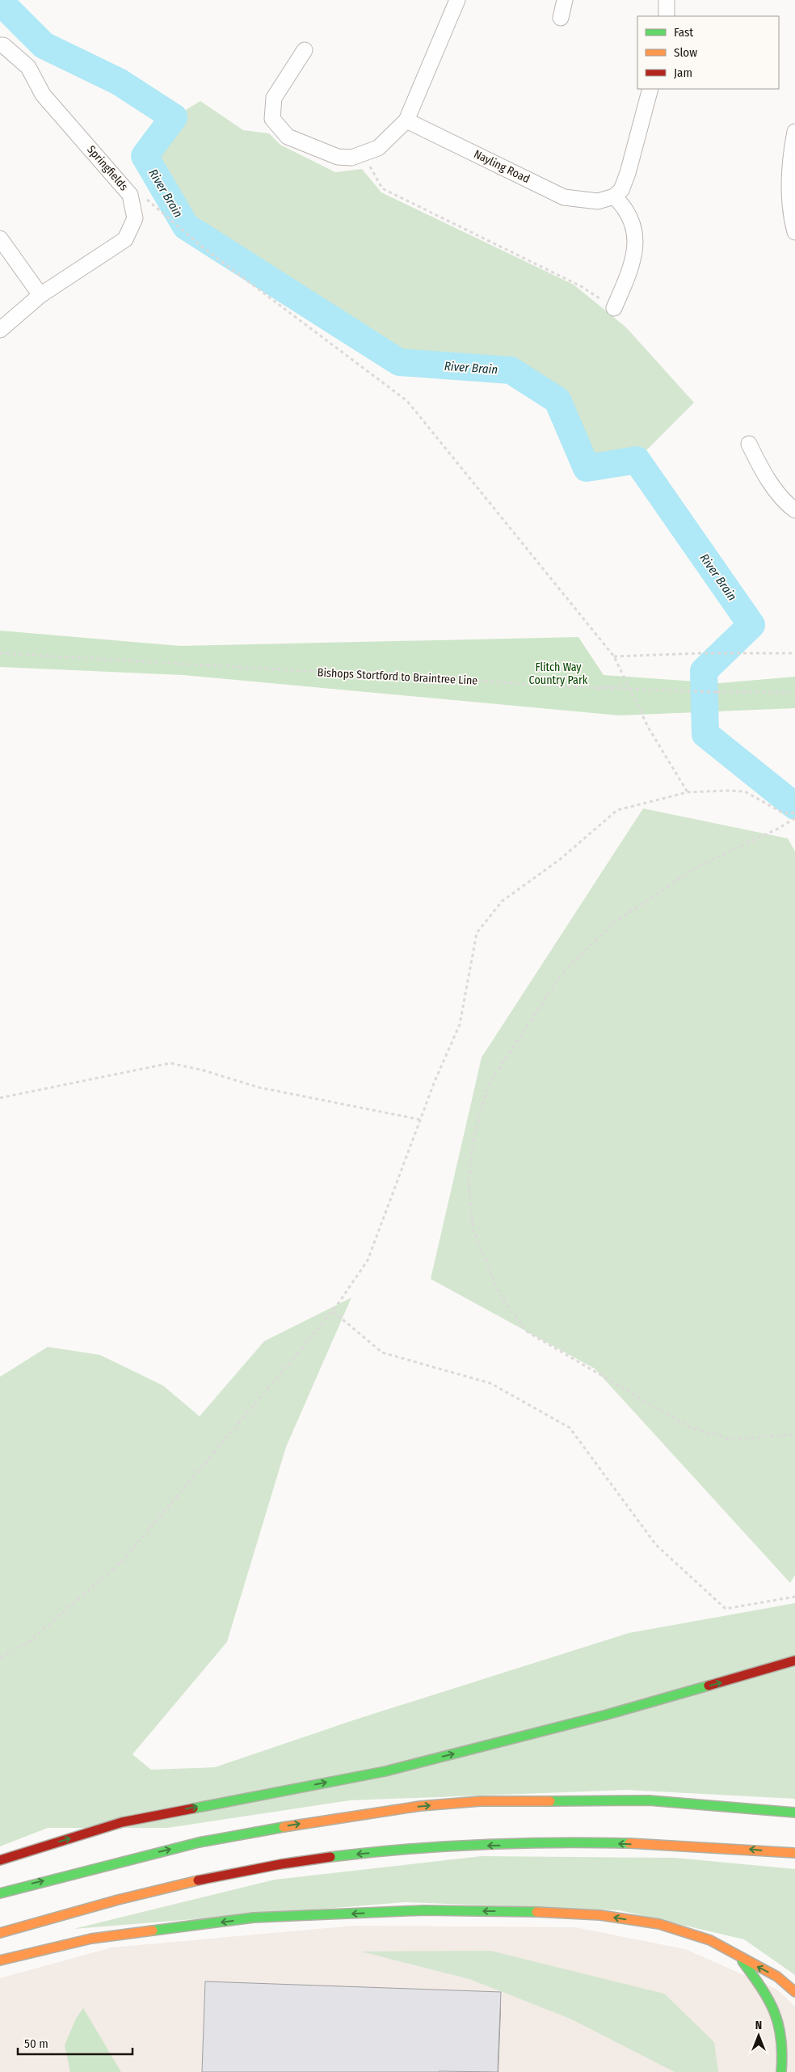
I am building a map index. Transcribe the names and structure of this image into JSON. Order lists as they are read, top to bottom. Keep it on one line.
{"streets":{"street":["Nayling Road","Springfields"],"path":["Bishops Stortford to Braintree Line"]},"water":["River Brain"],"parks":["Flitch Way Country Park"],"legend":["Fast","Slow","Jam"],"scale_bar":"50 m","north":"top"}
